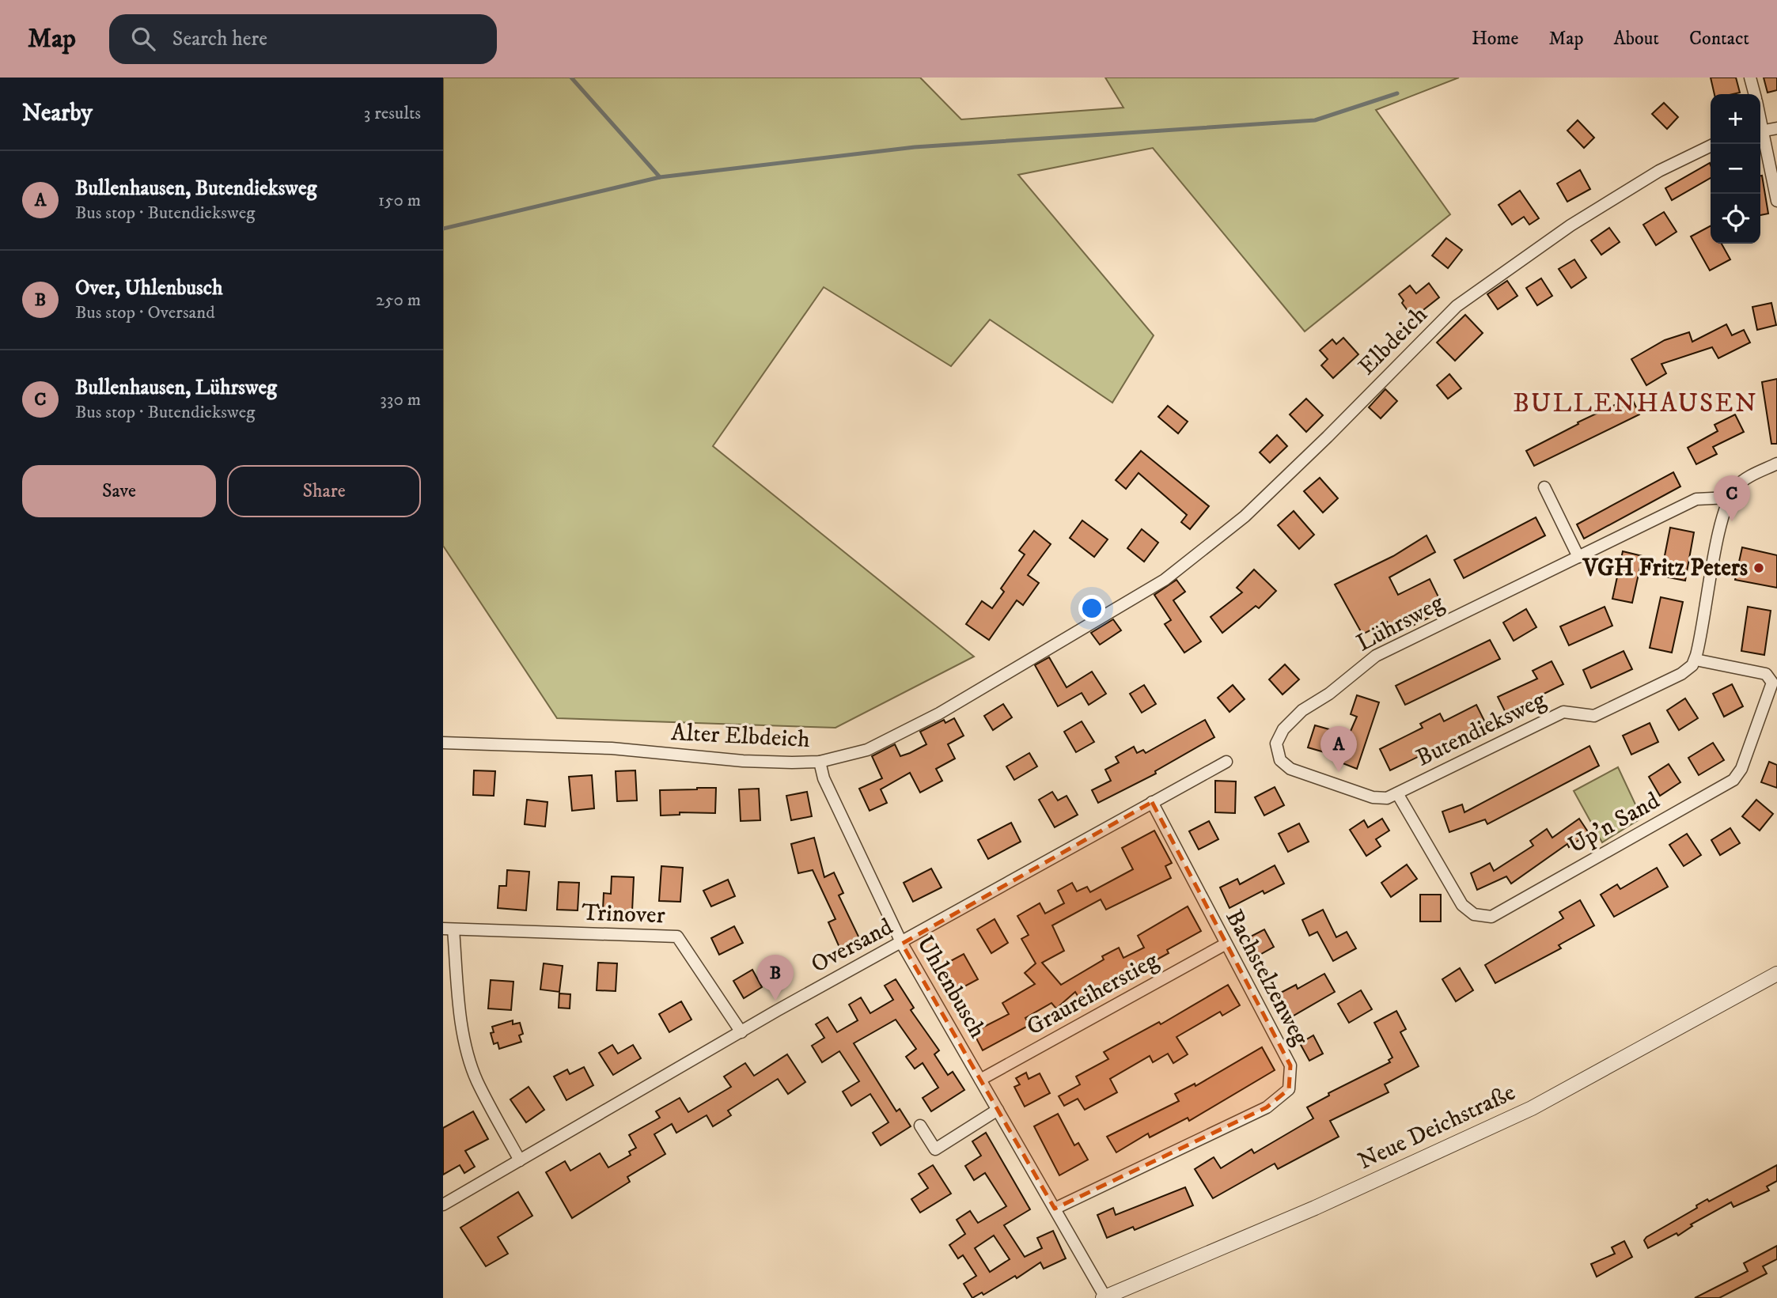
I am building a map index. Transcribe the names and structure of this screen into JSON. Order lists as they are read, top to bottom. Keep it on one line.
{"streets":{"street":["Elbdeich","Lührsweg","Butendieksweg","Alter Elbdeich","Up'n Sand","Trinover","Oversand","Bachstelzenweg","Uhlenbusch","Graureiherstieg","Neue Deichstraße"]},"crossings":[["Elbdeich","Alter Elbdeich"],["Lührsweg","Butendieksweg"],["Butendieksweg","Up'n Sand"],["Alter Elbdeich","Uhlenbusch"],["Trinover","Oversand"],["Oversand","Bachstelzenweg"],["Oversand","Uhlenbusch"],["Bachstelzenweg","Uhlenbusch"],["Bachstelzenweg","Graureiherstieg"],["Uhlenbusch","Graureiherstieg"],["Uhlenbusch","Neue Deichstraße"]],"districts":["BULLENHAUSEN"],"places":["VGH Fritz Peters"],"page":{"header":"Map","search":"Search here","nav":["Home","Map","About","Contact"],"heading":["Nearby","3 results"],"map_buttons":["+","−"],"list":[{"mark":"A","name":"Bullenhausen, Butendieksweg","note":"Bus stop · Butendieksweg","value":"150 m"},{"mark":"B","name":"Over, Uhlenbusch","note":"Bus stop · Oversand","value":"250 m"},{"mark":"C","name":"Bullenhausen, Lührsweg","note":"Bus stop · Butendieksweg","value":"330 m"}],"buttons":["Save","Share"],"pins":["C","A","B"]}}
